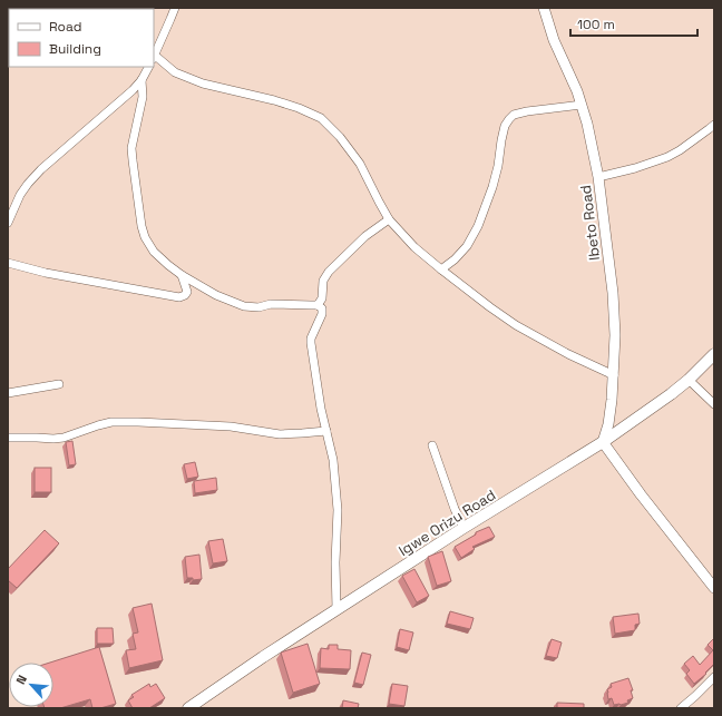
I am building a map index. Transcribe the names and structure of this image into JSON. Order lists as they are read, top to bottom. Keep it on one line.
{"streets":{"main road":["Igwe Orizu Road"],"street":["Ibeto Road"]},"crossings":[["Ibeto Road","Igwe Orizu Road"]],"legend":["Road","Building"],"scale_bar":"100 m","north":"top left"}
